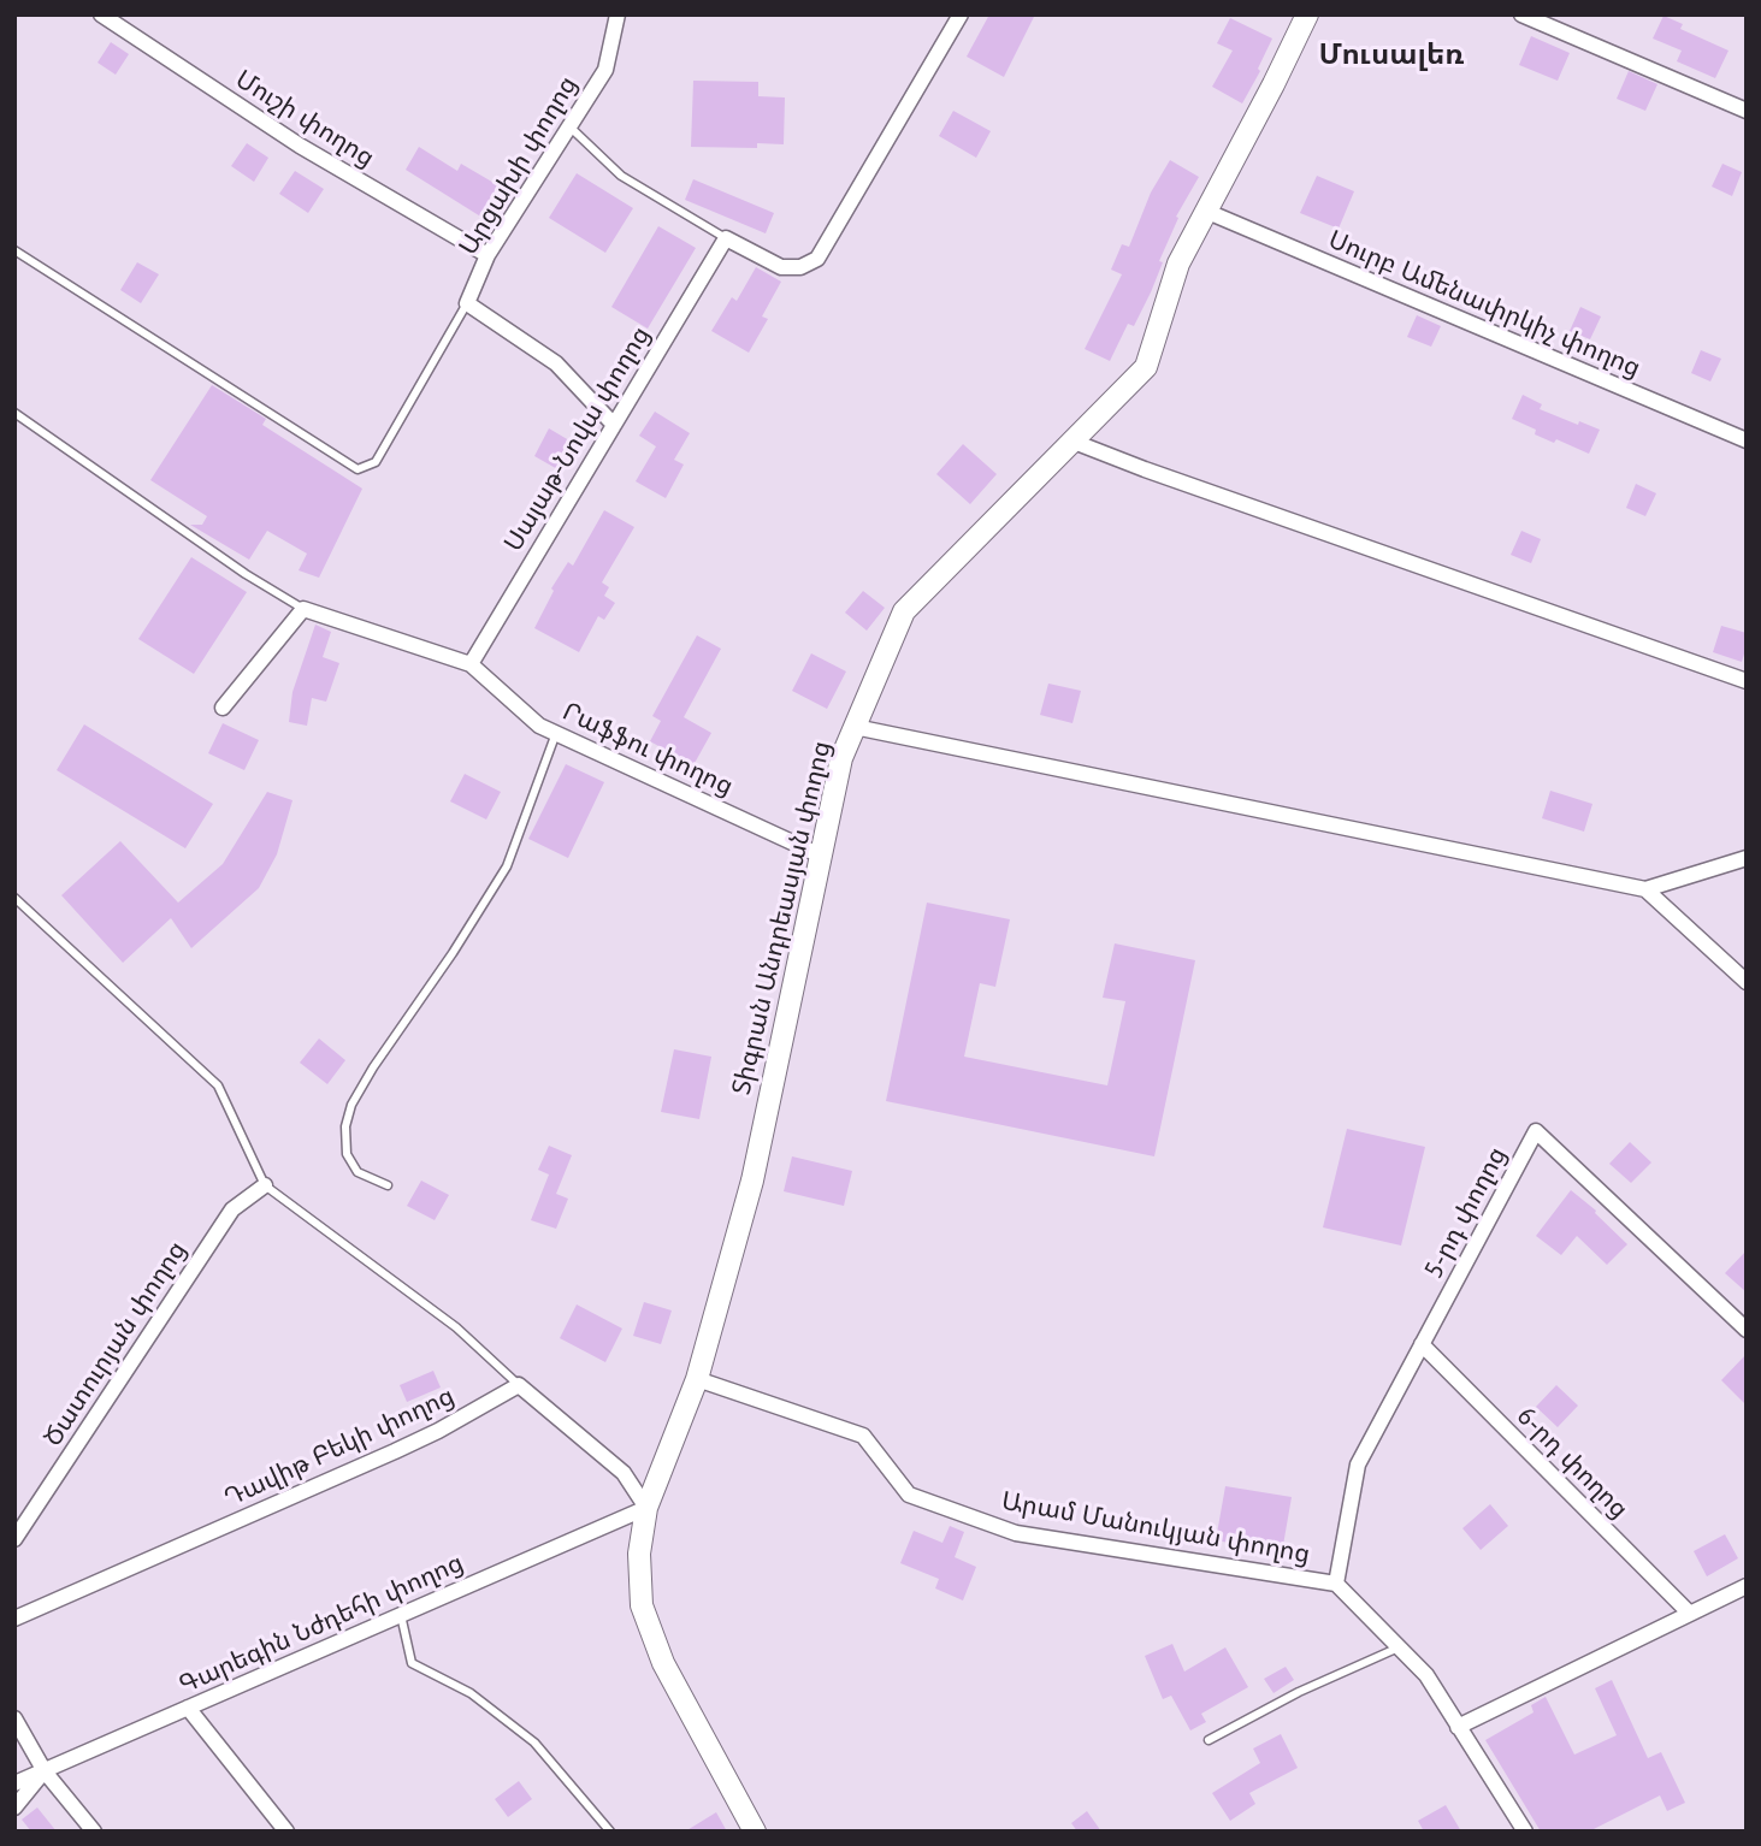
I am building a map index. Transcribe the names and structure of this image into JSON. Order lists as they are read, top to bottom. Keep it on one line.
{"streets":{"main road":["Տիգրան Անդրեասյան փողոց"],"street":["Մուշի փողոց","Արցախի փողոց","Սուրբ Ամենափրկիչ փողոց","Սայաթ-Նովա փողոց","Րաֆֆու փողոց","5-րդ փողոց","Ծատուրյան փողոց","Դավիթ Բեկի փողոց","6-րդ փողոց","Արամ Մանուկյան փողոց","Գարեգին Նժդեհի փողոց"]},"crossings":[["Մուշի փողոց","Արցախի փողոց"],["Սուրբ Ամենափրկիչ փողոց","Տիգրան Անդրեասյան փողոց"],["Սայաթ-Նովա փողոց","Րաֆֆու փողոց"],["Րաֆֆու փողոց","Տիգրան Անդրեասյան փողոց"],["Տիգրան Անդրեասյան փողոց","Արամ Մանուկյան փողոց"],["Տիգրան Անդրեասյան փողոց","Գարեգին Նժդեհի փողոց"],["5-րդ փողոց","6-րդ փողոց"],["5-րդ փողոց","Արամ Մանուկյան փողոց"]],"districts":["Մուսալեռ"]}
